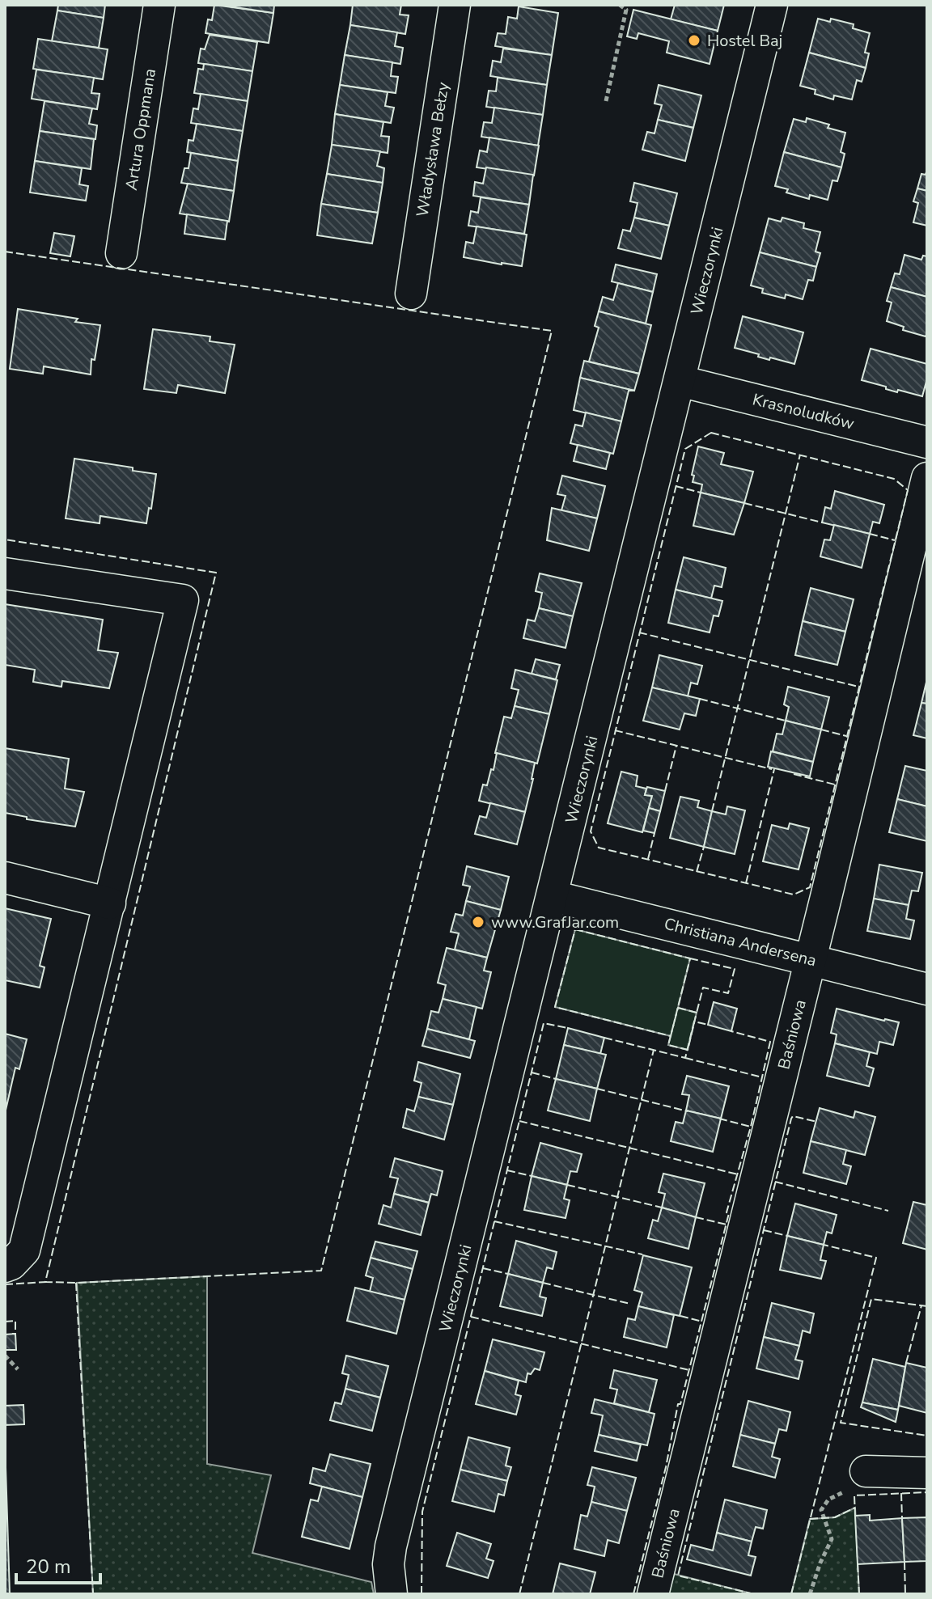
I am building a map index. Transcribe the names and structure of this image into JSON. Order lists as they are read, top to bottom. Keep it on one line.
{"streets":{"street":["Artura Oppmana","Władysława Bełzy","Wieczorynki","Krasnoludków","Christiana Andersena","Baśniowa"]},"crossings":[["Wieczorynki","Krasnoludków"],["Wieczorynki","Christiana Andersena"],["Christiana Andersena","Baśniowa"]],"places":["Hostel Baj","www.GrafJar.com"],"scale_bar":"20 m"}
